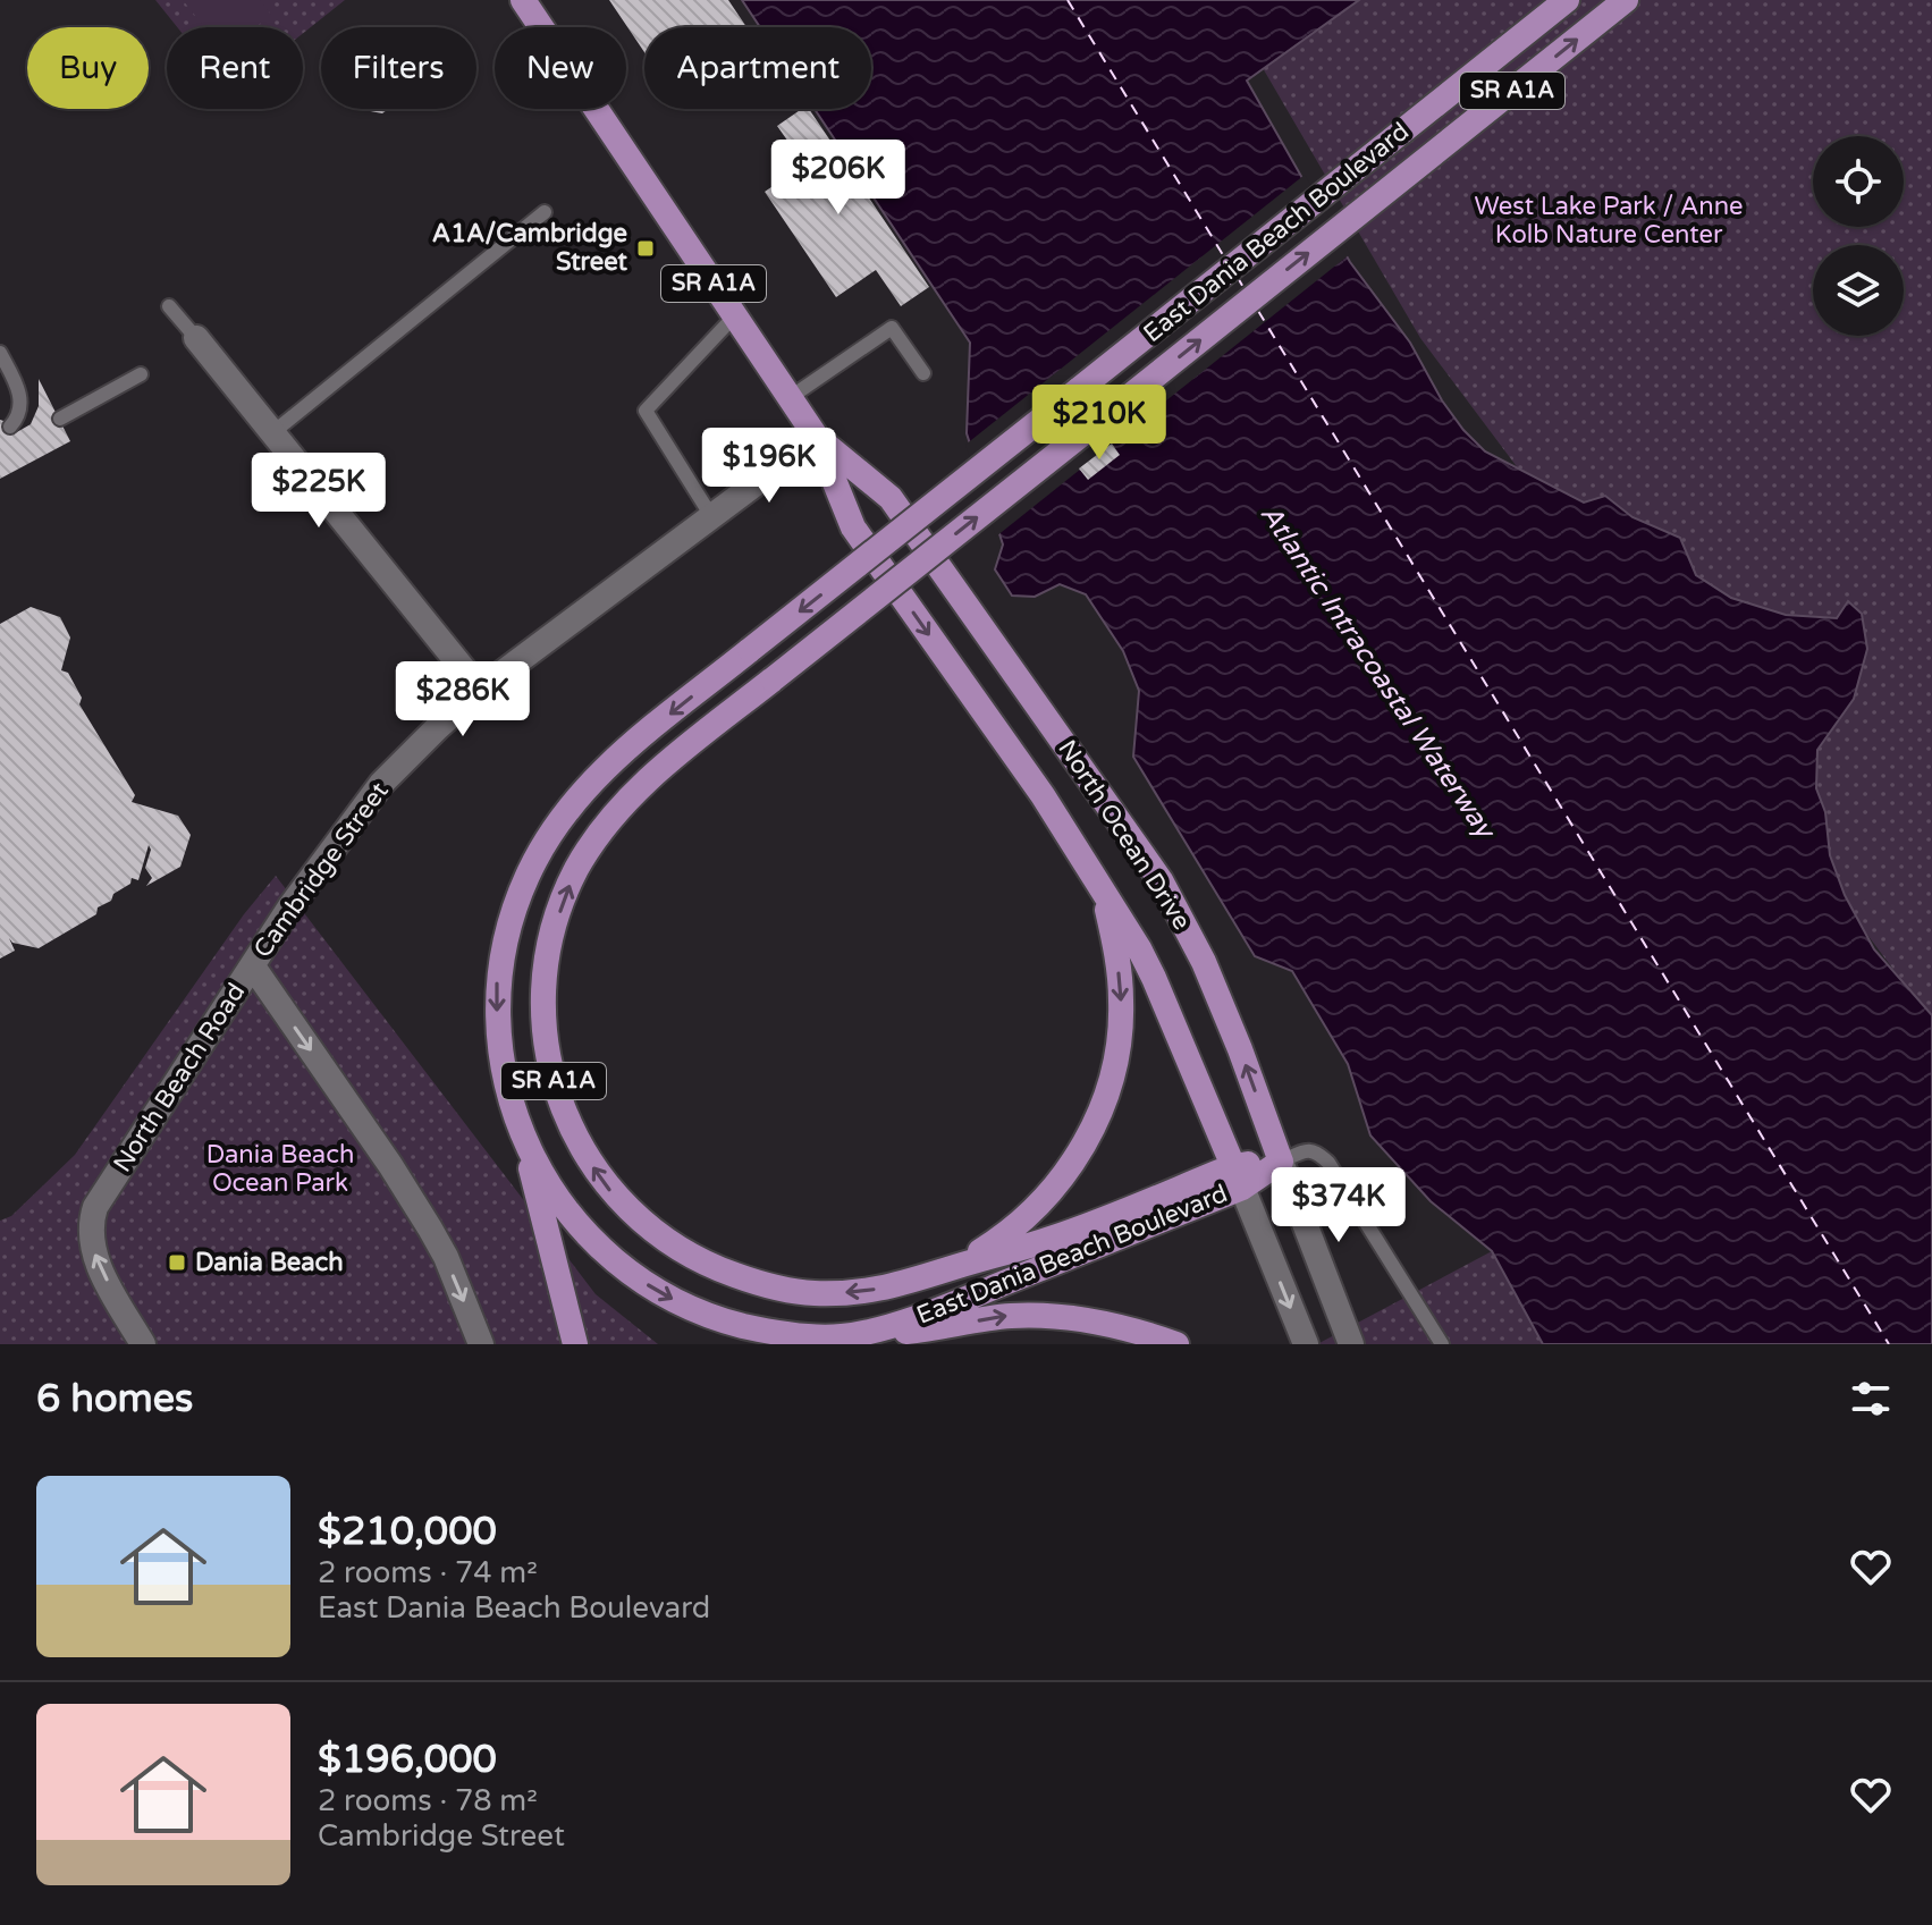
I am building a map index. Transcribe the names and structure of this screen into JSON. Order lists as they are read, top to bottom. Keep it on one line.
{"streets":{"main road":["SR A1A","East Dania Beach Boulevard","North Ocean Drive"],"street":["Cambridge Street","North Beach Road"]},"crossings":[["SR A1A","East Dania Beach Boulevard"],["SR A1A","North Ocean Drive"],["East Dania Beach Boulevard","North Ocean Drive"],["North Ocean Drive","Cambridge Street"],["Cambridge Street","North Beach Road"]],"water":["Atlantic Intracoastal Waterway"],"parks":["West Lake Park / Anne Kolb Nature Center","Dania Beach Ocean Park"],"places":{"transit":["A1A/Cambridge Street","Dania Beach"]},"page":{"chip":["Buy","Rent","Filters","New","Apartment"],"price":["$206K","$210K","$196K","$225K","$286K","$374K"],"heading":"6 homes","list":[{"name":"$210,000","note":"2 rooms · 74 m² · East Dania Beach Boulevard"},{"name":"$196,000","note":"2 rooms · 78 m² · Cambridge Street"}]}}
